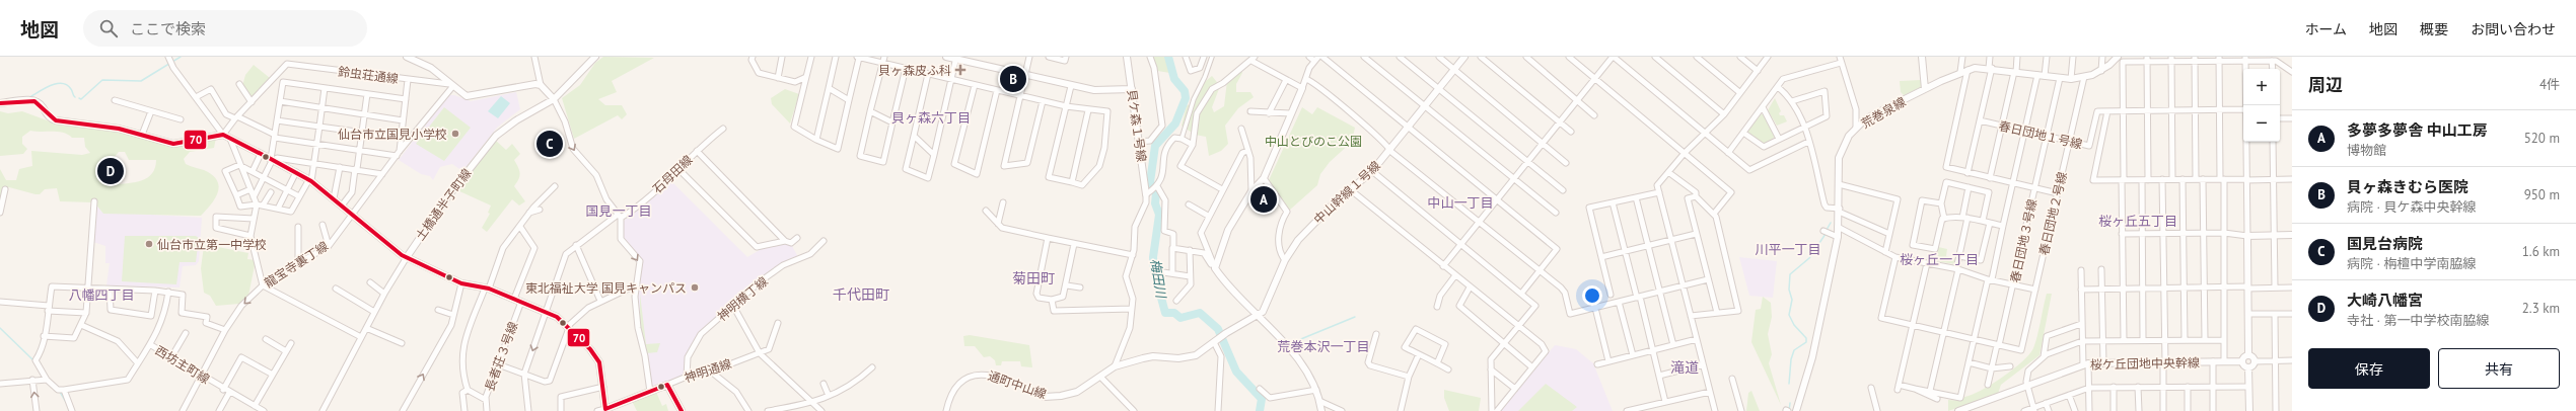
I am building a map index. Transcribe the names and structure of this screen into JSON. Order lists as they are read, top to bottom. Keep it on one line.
{"streets":{"street":["鈴虫荘通線","荒巻泉線","貝ケ森１号線","春日団地１号線","石母田線","中山幹線１号線","土橋通半子町線","春日団地２号線","春日団地３号線","龍宝寺裏丁線","神明横丁線","長者荘３号線","桜ケ丘団地中央幹線","西坊主町線","神明通線","通町中山線"]},"crossings":[["鈴虫荘通線","龍宝寺裏丁線"],["荒巻泉線","春日団地２号線"],["荒巻泉線","春日団地３号線"],["春日団地１号線","春日団地２号線"],["春日団地１号線","春日団地３号線"],["春日団地２号線","春日団地３号線"],["龍宝寺裏丁線","西坊主町線"],["神明横丁線","神明通線"]],"districts":["貝ヶ森六丁目","中山一丁目","国見一丁目","桜ヶ丘五丁目","川平一丁目","桜ヶ丘一丁目","菊田町","八幡四丁目","千代田町","荒巻本沢一丁目","滝道"],"water":["梅田川"],"parks":["中山とびのこ公園"],"places":{"health":["貝ヶ森皮ふ科"],"other":["仙台市立国見小学校","仙台市立第一中学校","東北福祉大学 国見キャンパス"]},"lines":["transit line 70"],"page":{"header":"地図","search":"ここで検索","nav":["ホーム","地図","概要","お問い合わせ"],"heading":["周辺","4件"],"pins":["B","C","D","A"],"map_buttons":["+","−"],"list":[{"mark":"A","name":"多夢多夢舎 中山工房","note":"博物館","value":"520 m"},{"mark":"B","name":"貝ヶ森きむら医院","note":"病院 · 貝ケ森中央幹線","value":"950 m"},{"mark":"C","name":"国見台病院","note":"病院 · 栴檀中学南脇線","value":"1.6 km"},{"mark":"D","name":"大崎八幡宮","note":"寺社 · 第一中学校南脇線","value":"2.3 km"}],"buttons":["保存","共有"]}}
